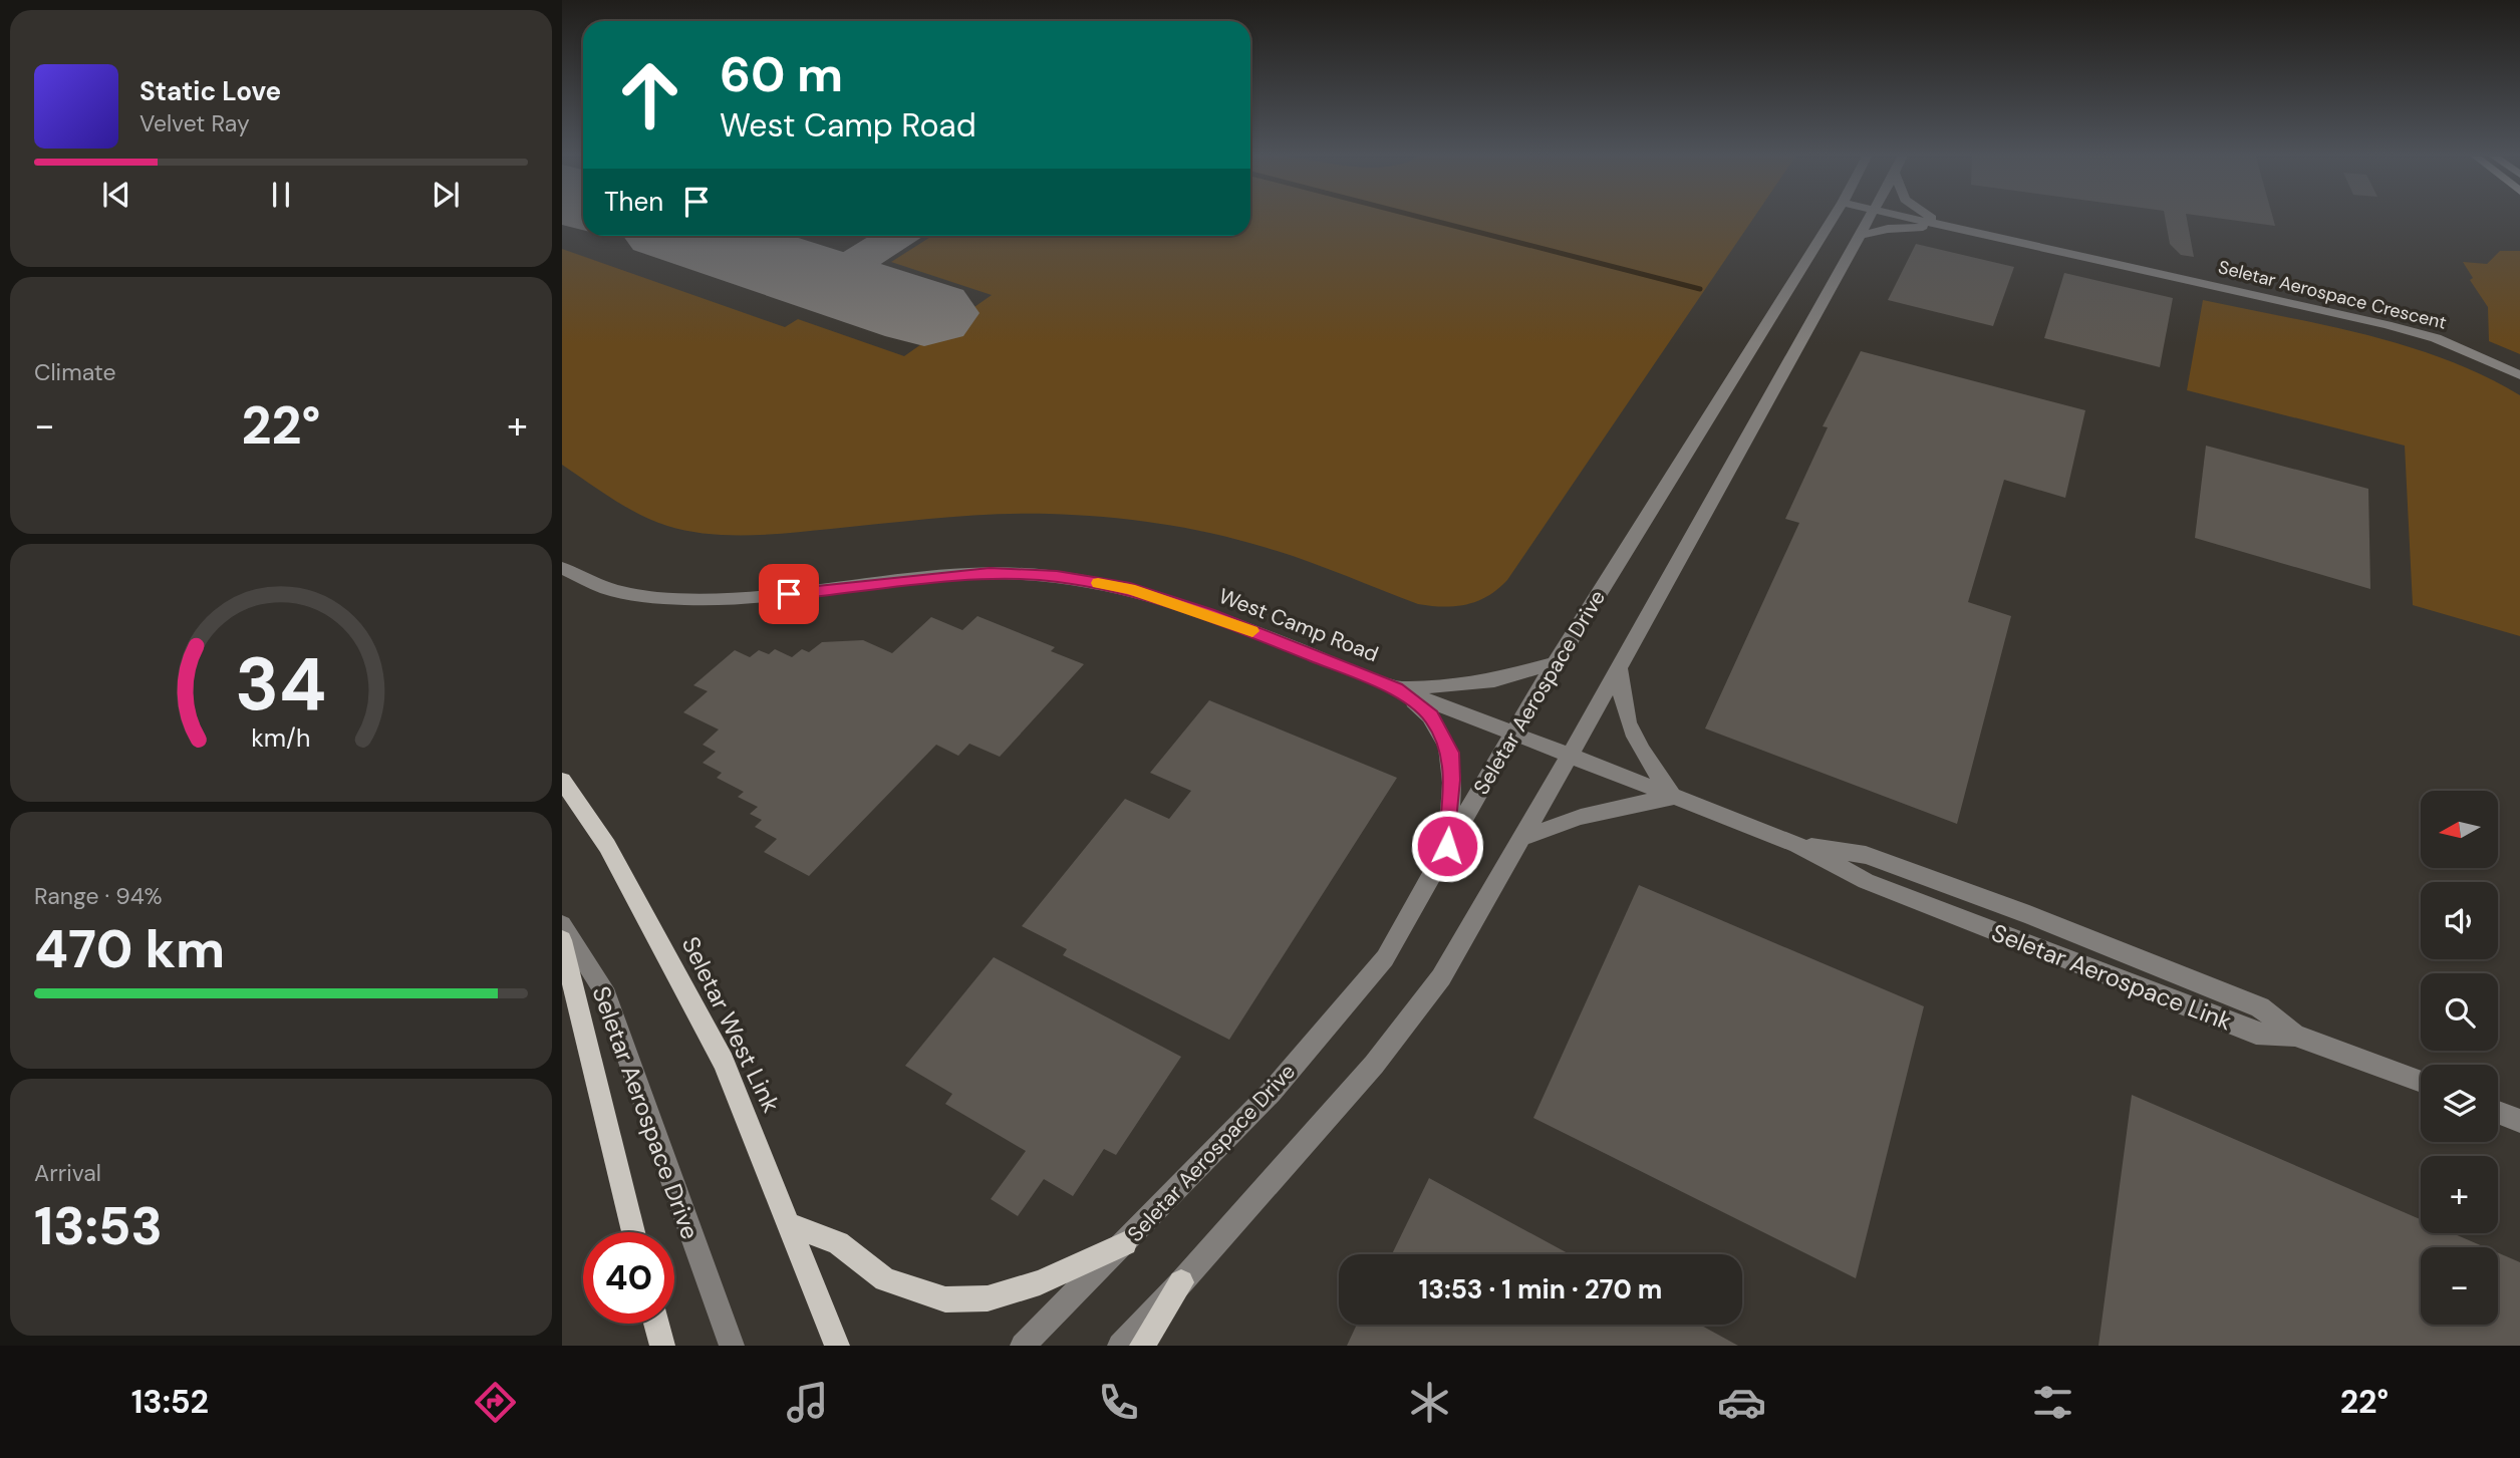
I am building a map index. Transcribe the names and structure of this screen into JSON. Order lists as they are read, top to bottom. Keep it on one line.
{"streets":{"main road":["Seletar West Link"],"street":["Seletar Aerospace Crescent","West Camp Road","Seletar Aerospace Drive","Seletar Aerospace Link"]},"crossings":[["West Camp Road","Seletar Aerospace Drive"],["West Camp Road","Seletar Aerospace Link"],["Seletar Aerospace Drive","Seletar Aerospace Link"]],"north":"left","page":{"turn":["60 m","West Camp Road"],"song":["Static Love","Velvet Ray"],"then":"Then","tile":["Climate",["Range · 94%","470 km"],["Arrival","13:53"]],"heat":["−","22°","+"],"map_buttons":["+","−"],"limit":"40","trip":"13:53 · 1 min · 270 m","tabs":["13:52","22°"],"gauge":["34","km/h"]}}
